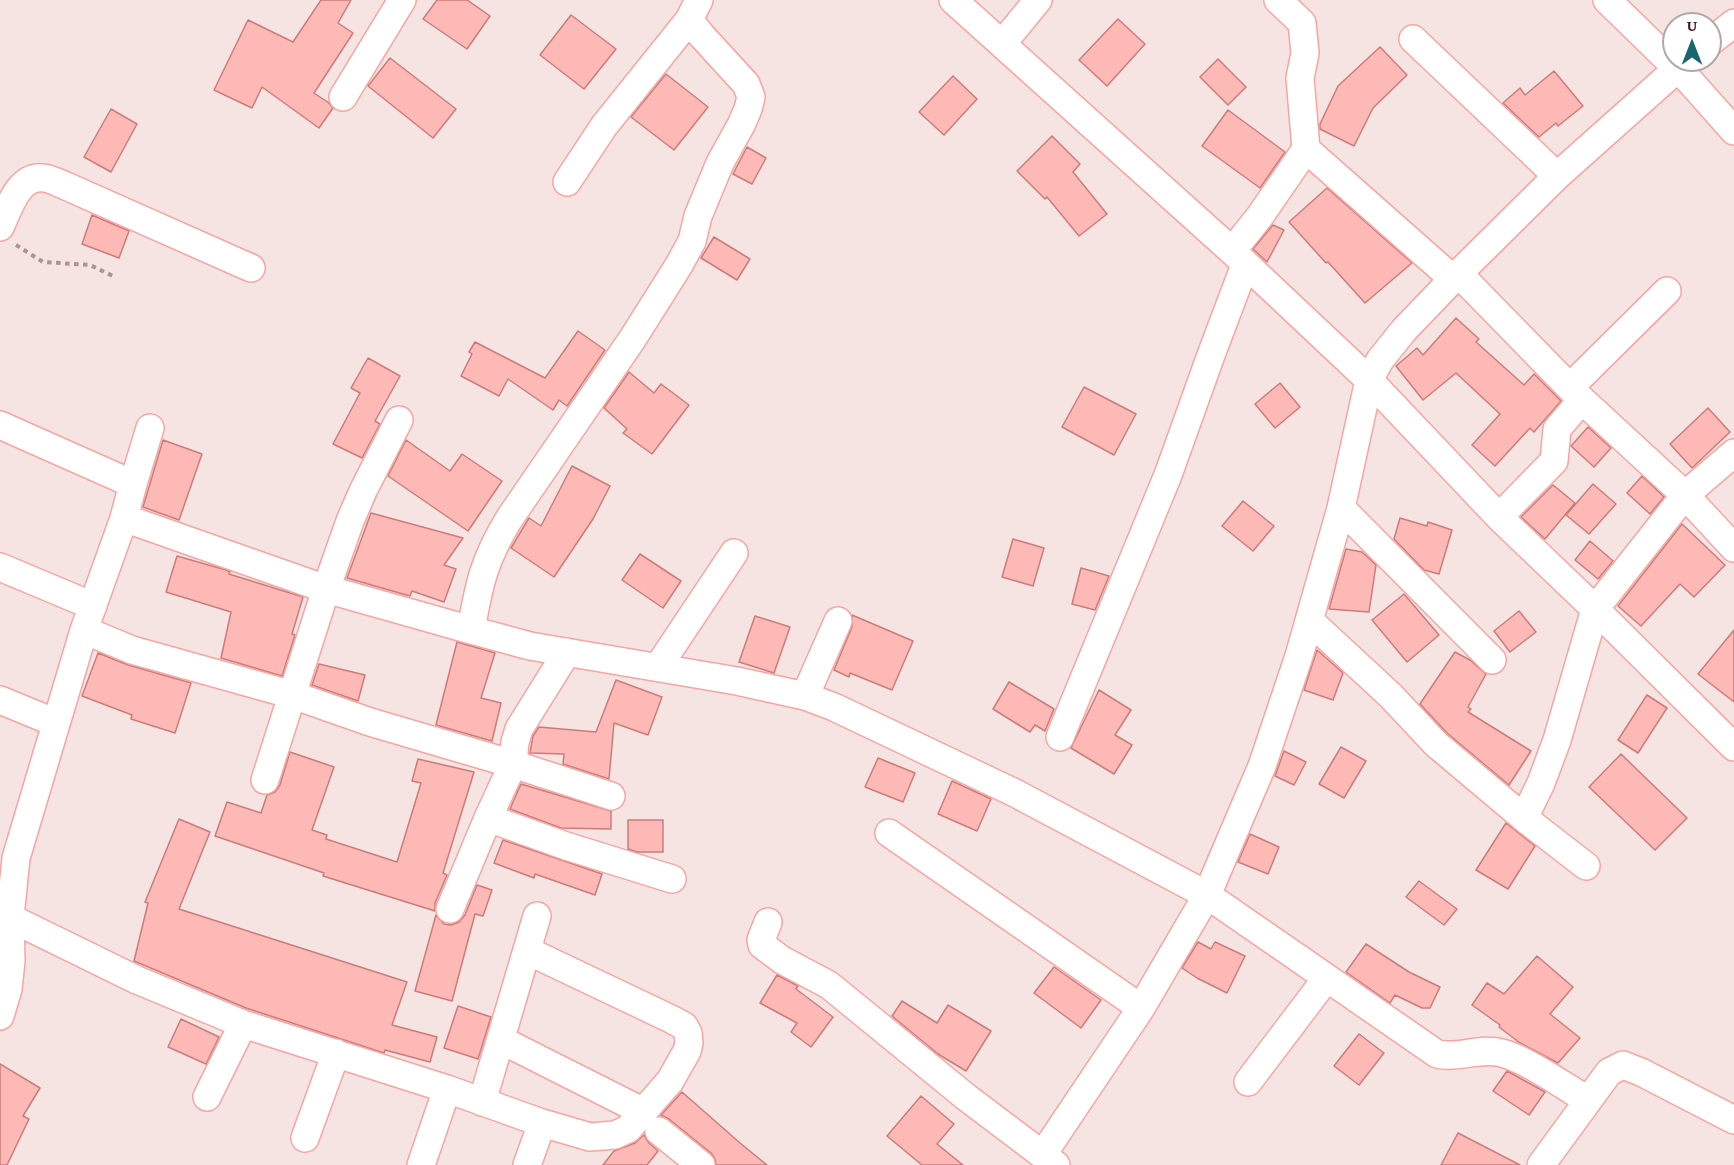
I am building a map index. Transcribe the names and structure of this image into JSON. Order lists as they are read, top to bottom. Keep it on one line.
{"north":"top"}
